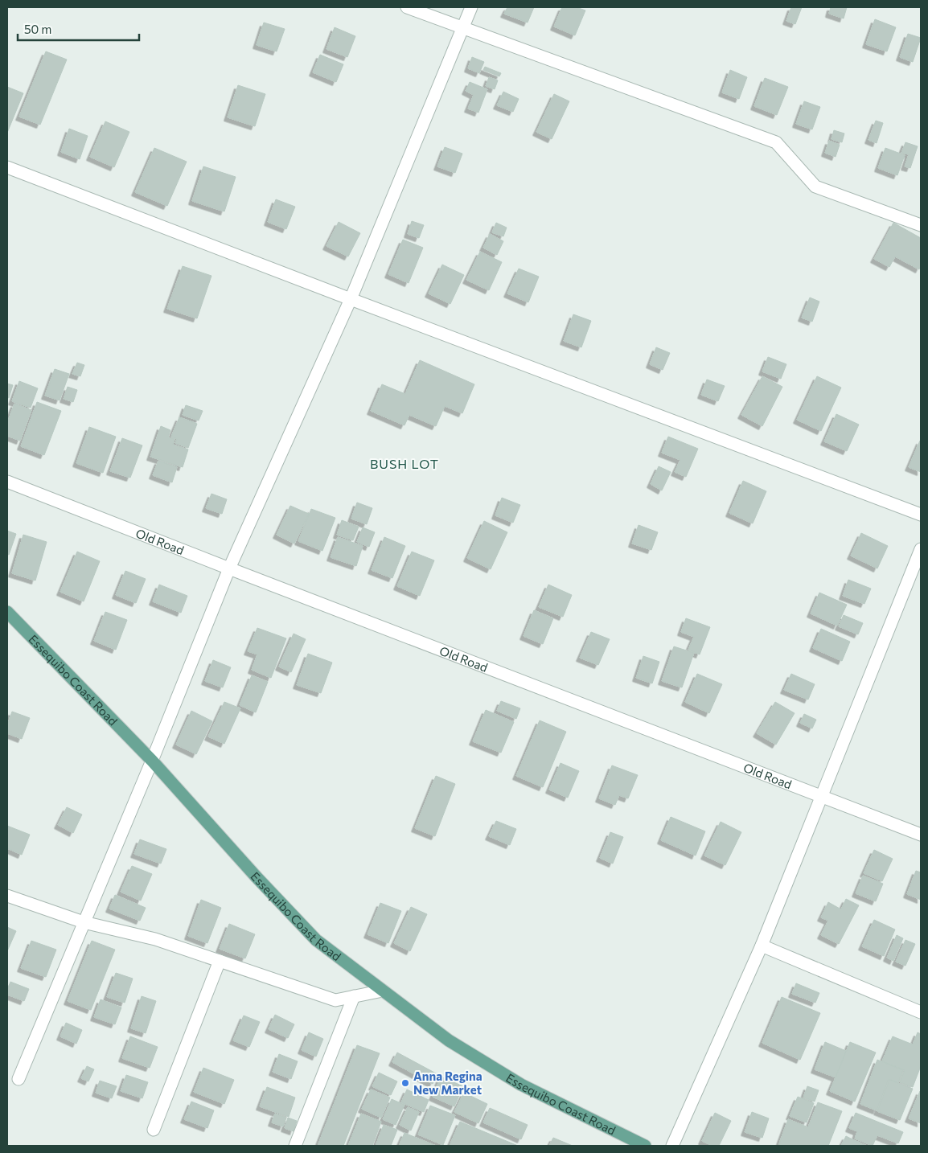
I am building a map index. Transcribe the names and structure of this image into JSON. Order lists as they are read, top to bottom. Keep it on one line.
{"streets":{"main road":["Essequibo Coast Road"],"street":["Old Road"]},"districts":["BUSH LOT"],"places":["Anna Regina New Market"],"scale_bar":"50 m"}
